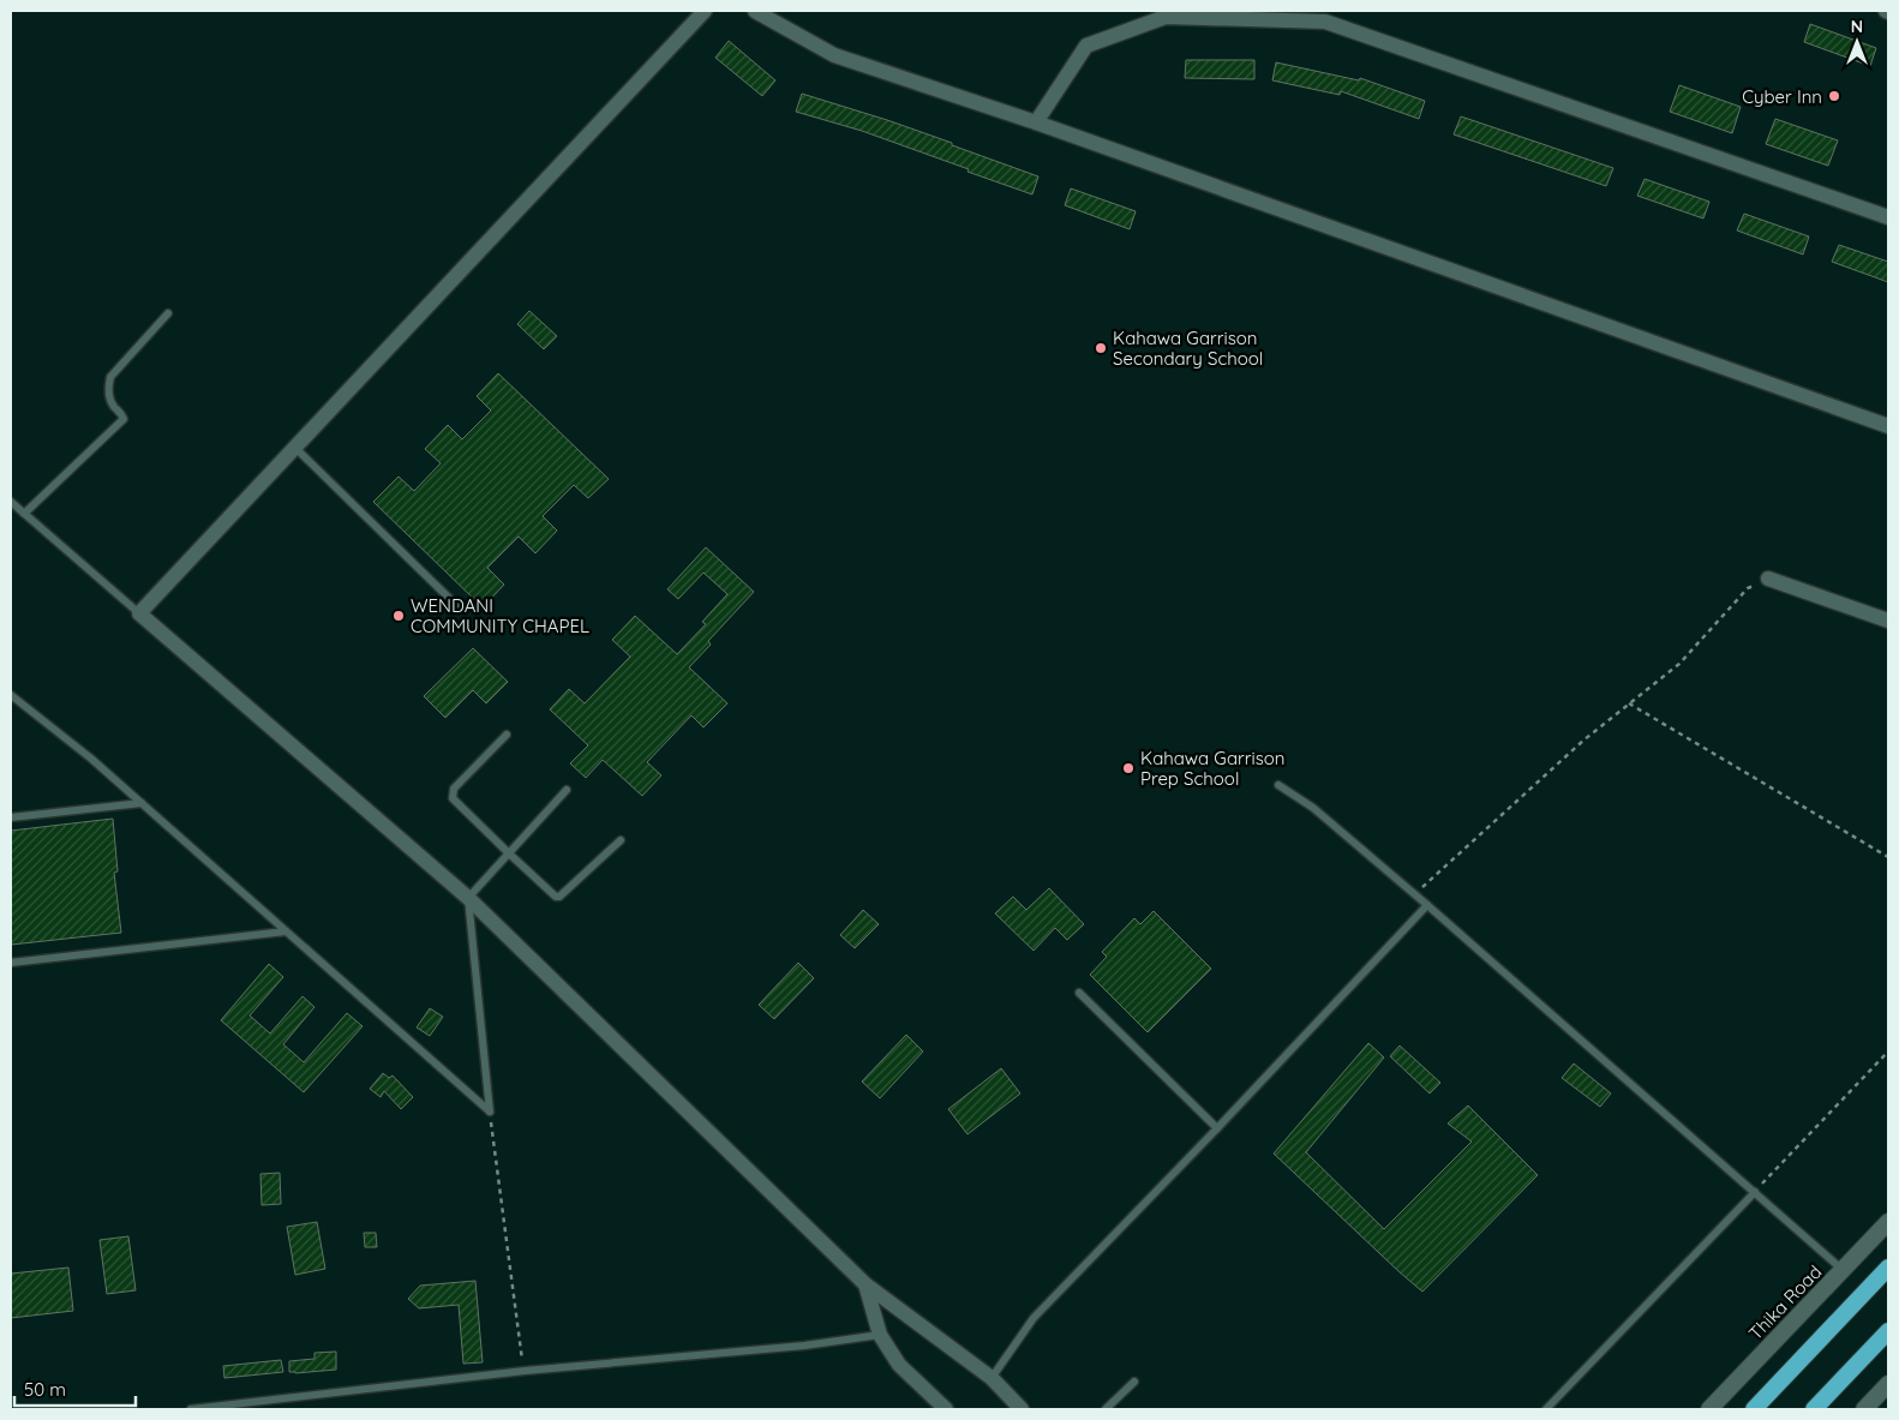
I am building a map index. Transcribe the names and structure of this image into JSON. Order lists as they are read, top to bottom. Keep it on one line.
{"streets":{"main road":["Thika Road"]},"places":["Cyber Inn","Kahawa Garrison Secondary School","WENDANI COMMUNITY CHAPEL","Kahawa Garrison Prep School"],"scale_bar":"50 m","north":"top"}
